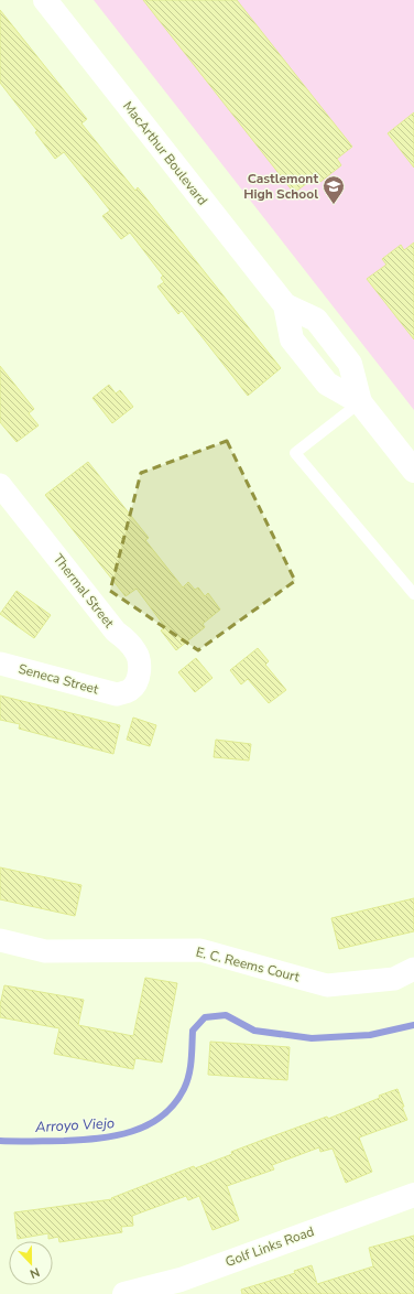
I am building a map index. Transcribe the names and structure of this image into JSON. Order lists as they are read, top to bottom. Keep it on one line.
{"streets":{"main road":["MacArthur Boulevard","Golf Links Road"],"street":["Thermal Street","Seneca Street","E. C. Reems Court"]},"crossings":[["Thermal Street","Seneca Street"]],"water":["Arroyo Viejo"],"places":{"school or university":["Castlemont High School"]},"north":"bottom"}
